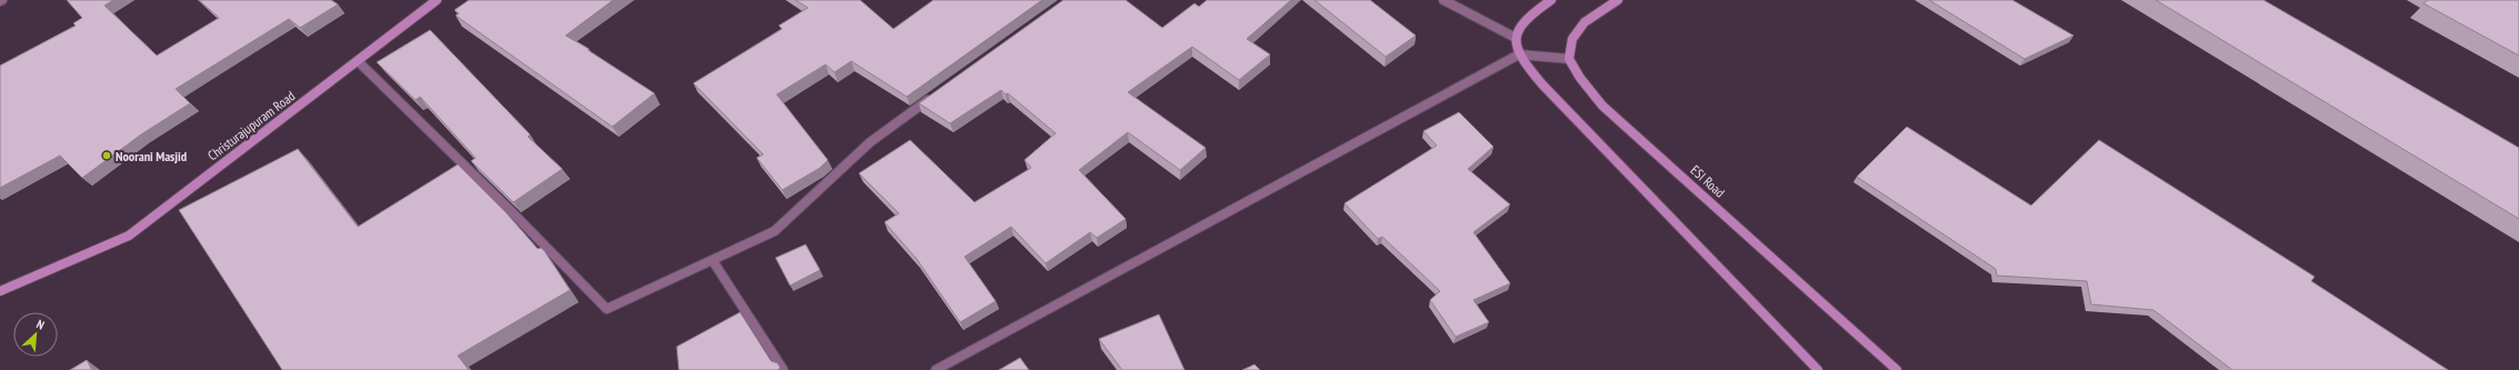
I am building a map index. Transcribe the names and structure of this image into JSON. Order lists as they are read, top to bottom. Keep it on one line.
{"streets":{"street":["Christurajupuram Road","ESI Road"]},"places":["Noorani Masjid"],"north":"top right"}
